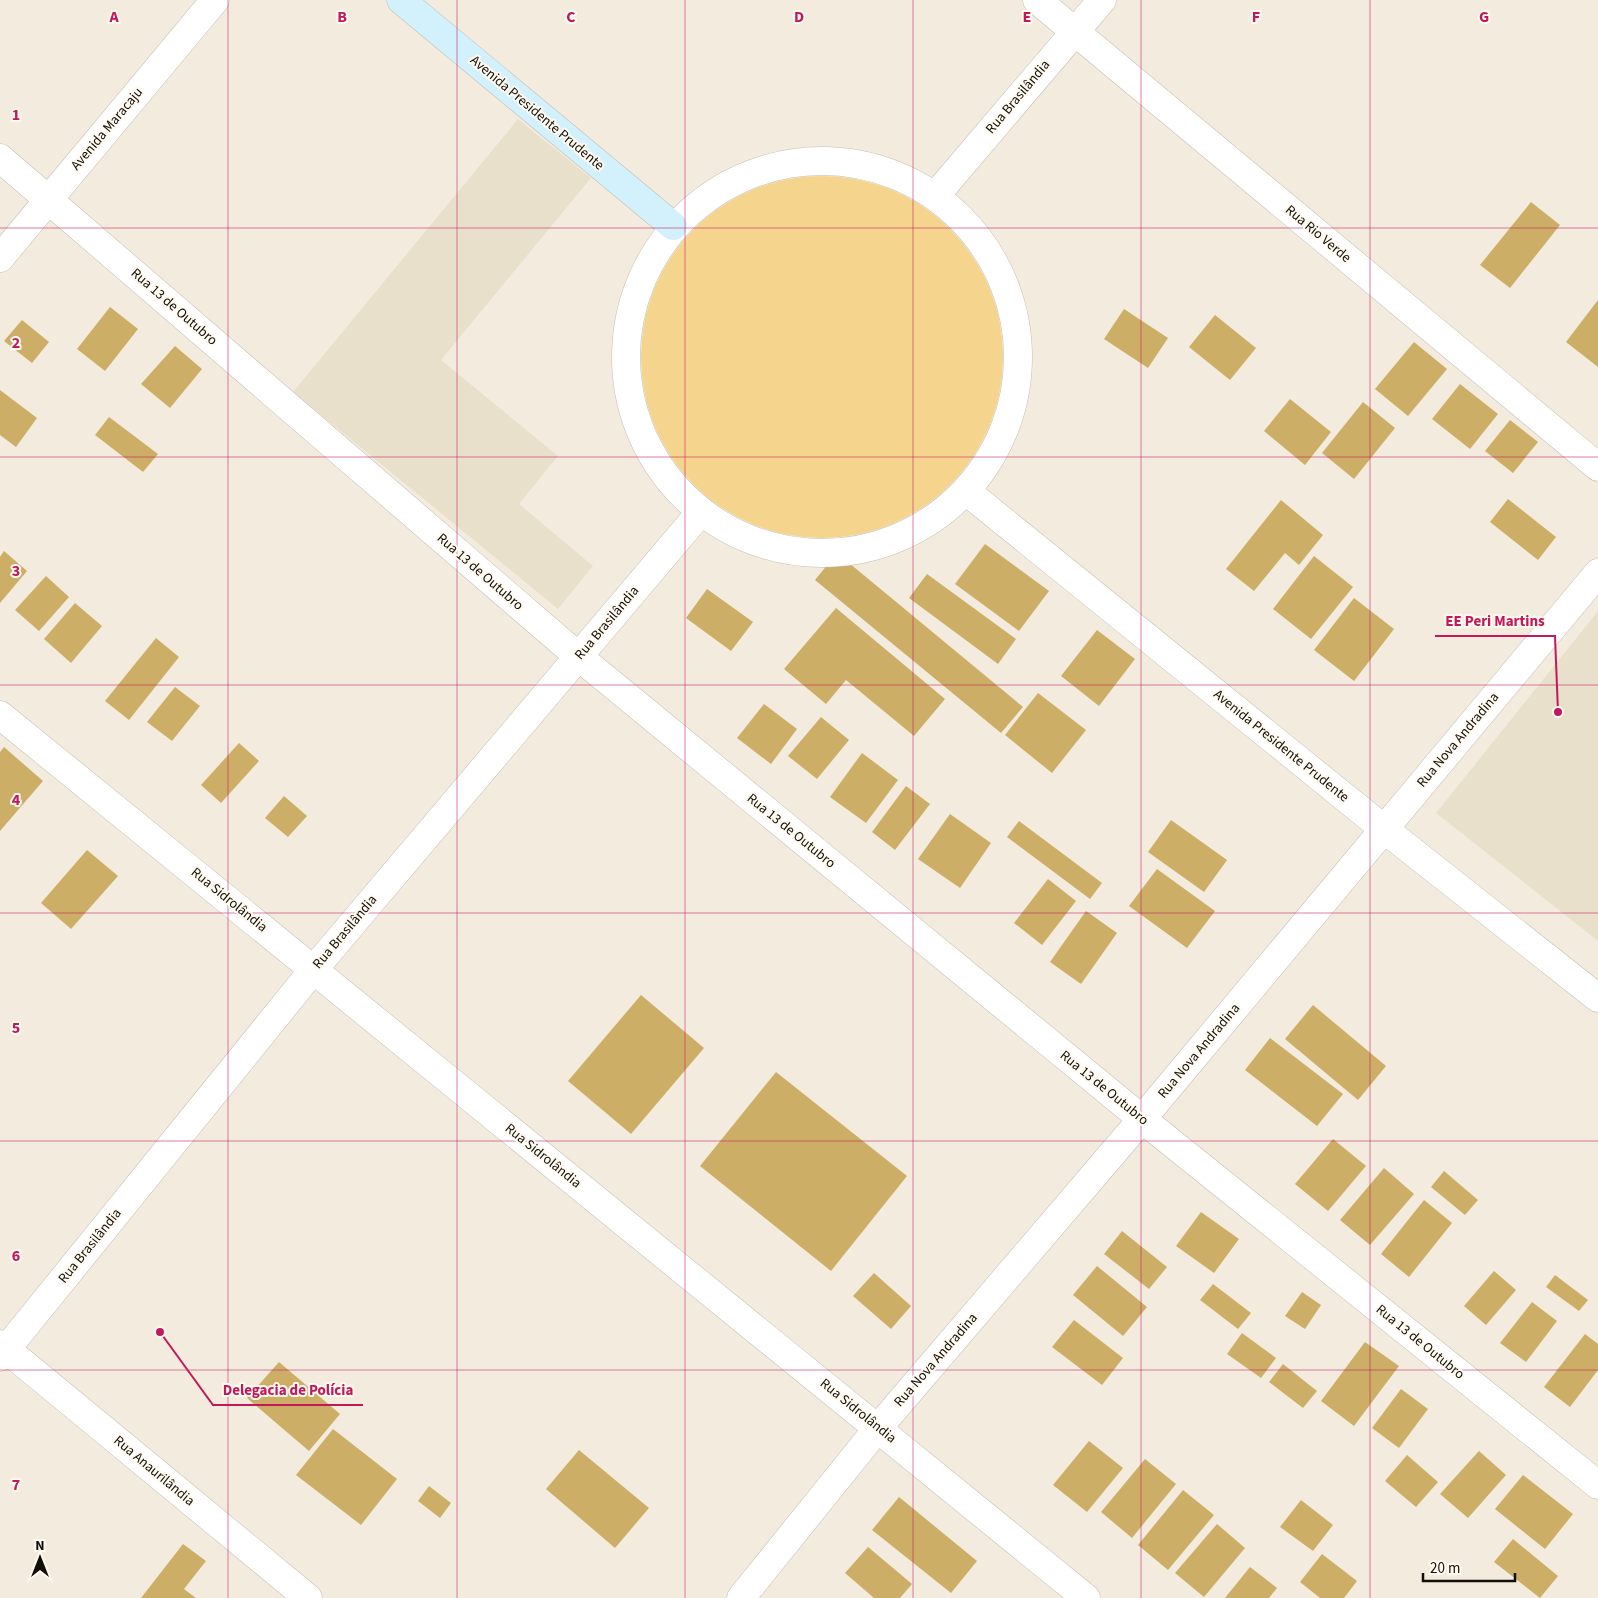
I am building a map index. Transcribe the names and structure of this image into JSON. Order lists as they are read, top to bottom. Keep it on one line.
{"streets":{"street":["Rua Brasilândia","Avenida Presidente Prudente","Avenida Maracaju","Rua Rio Verde","Rua 13 de Outubro","Rua Nova Andradina","Rua Sidrolândia","Rua Anaurilândia"]},"crossings":[["Rua Brasilândia","Rua Rio Verde"],["Rua Brasilândia","Rua 13 de Outubro"],["Rua Brasilândia","Rua Sidrolândia"],["Rua Brasilândia","Rua Anaurilândia"],["Avenida Presidente Prudente","Rua Nova Andradina"],["Avenida Maracaju","Rua 13 de Outubro"],["Rua 13 de Outubro","Rua Nova Andradina"],["Rua Nova Andradina","Rua Sidrolândia"]],"places":["EE Peri Martins","Delegacia de Polícia"],"scale_bar":"20 m","north":"top","grid":{"columns":["A","B","C","D","E","F","G"],"rows":["1","2","3","4","5","6","7"]}}
